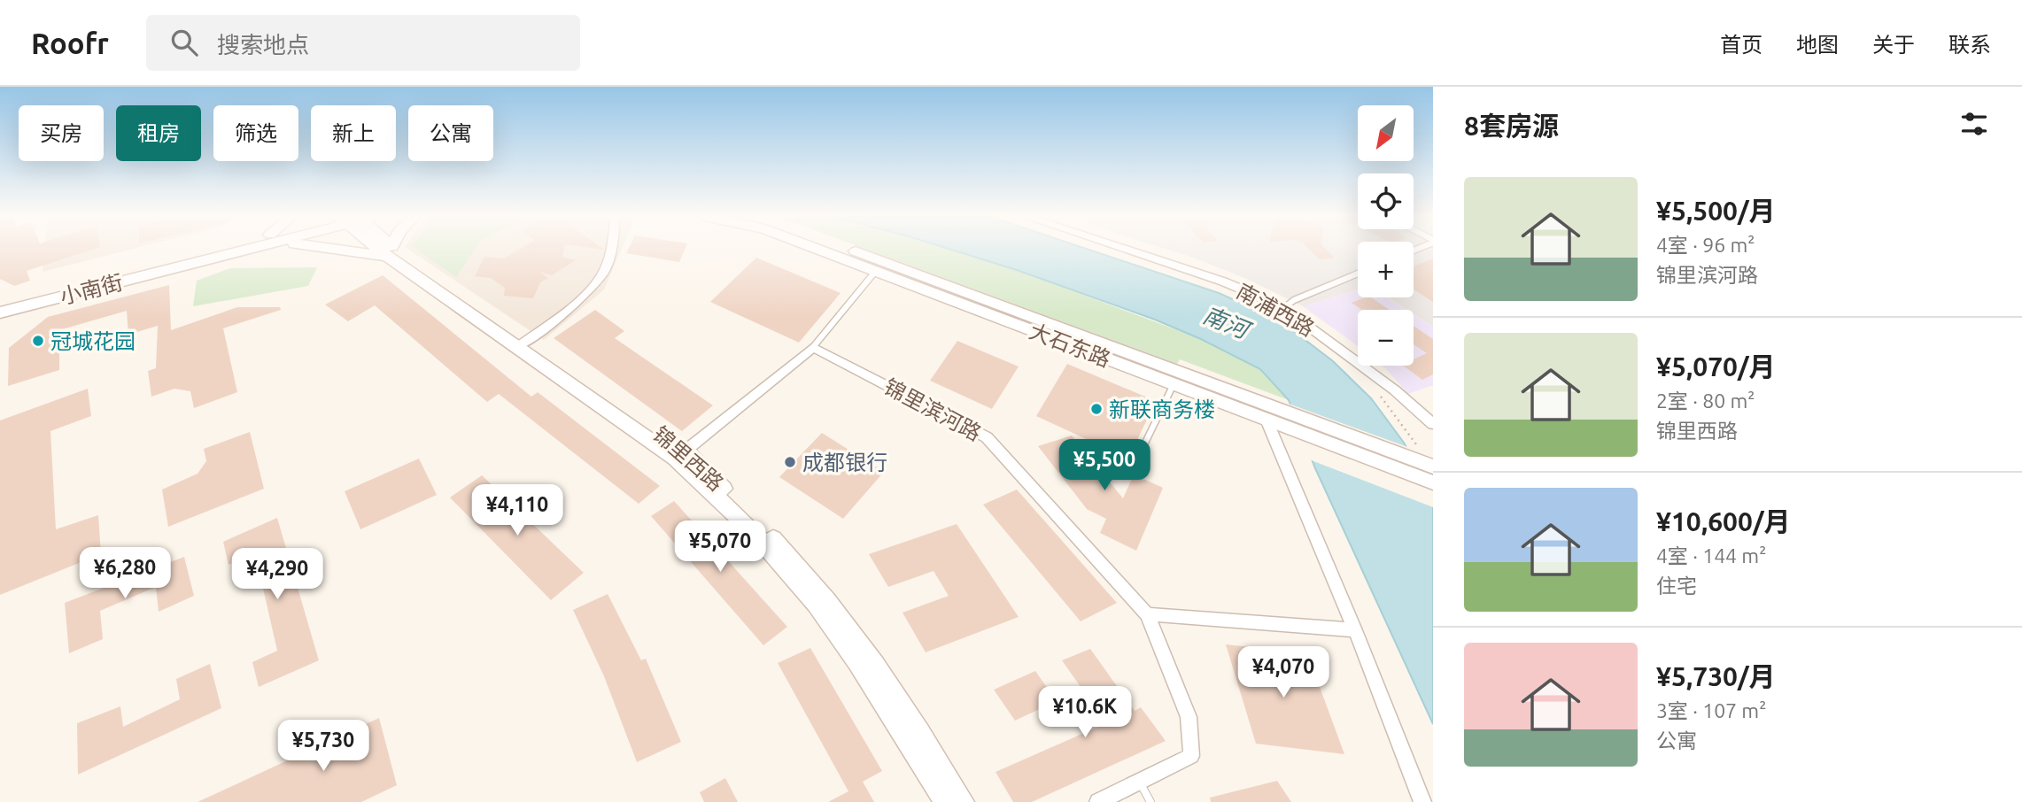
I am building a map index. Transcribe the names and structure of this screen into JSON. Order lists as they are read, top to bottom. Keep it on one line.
{"streets":{"main road":["小南街","大石东路","锦里西路"],"street":["南浦西路","锦里滨河路"]},"water":["南河"],"places":["冠城花园","新联商务楼","成都银行"],"north":"bottom left","page":{"header":"Roofr","search":"搜索地点","nav":["首页","地图","关于","联系"],"heading":"8套房源","map_buttons":["+","−"],"chip":["买房","租房","筛选","新上","公寓"],"list":[{"name":"¥5,500/月","note":"4室 · 96 m² · 锦里滨河路"},{"name":"¥5,070/月","note":"2室 · 80 m² · 锦里西路"},{"name":"¥10,600/月","note":"4室 · 144 m² · 住宅"},{"name":"¥5,730/月","note":"3室 · 107 m² · 公寓"}],"price":["¥5,500","¥4,110","¥5,070","¥6,280","¥4,290","¥4,070","¥10.6K","¥5,730"]}}
